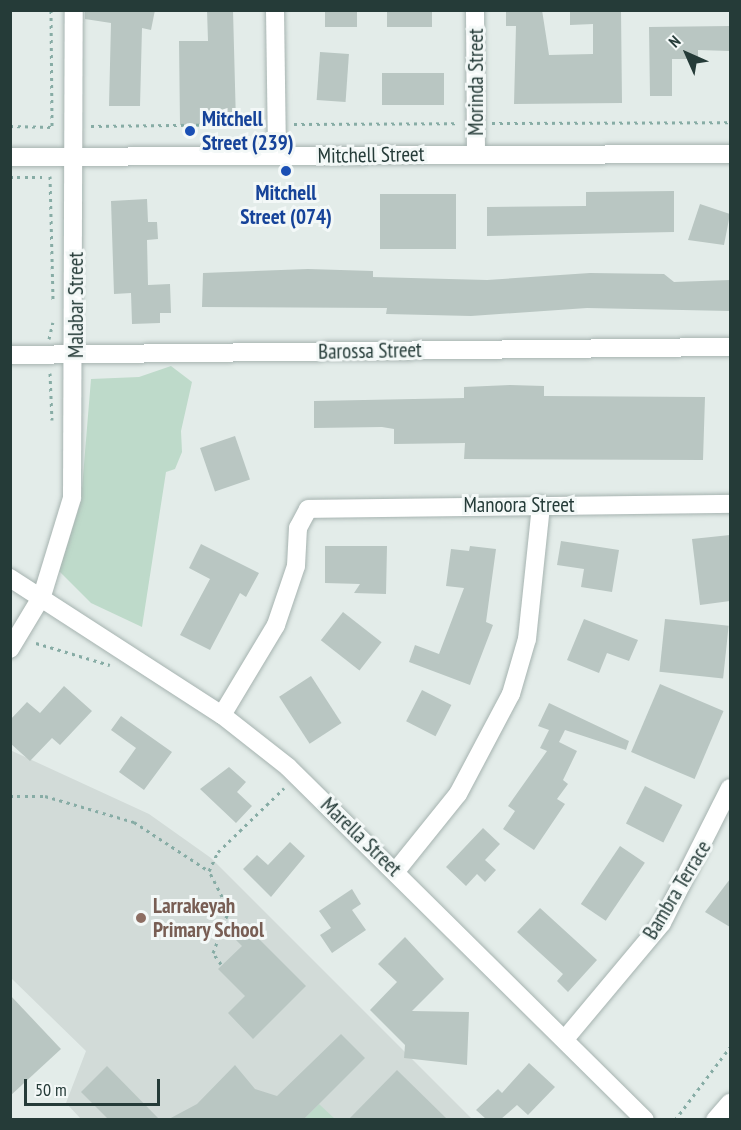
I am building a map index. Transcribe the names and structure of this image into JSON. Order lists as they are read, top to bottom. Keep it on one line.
{"streets":{"street":["Morinda Street","Mitchell Street","Malabar Street","Barossa Street","Manoora Street","Marella Street","Bambra Terrace"]},"crossings":[["Morinda Street","Mitchell Street"],["Mitchell Street","Malabar Street"],["Malabar Street","Barossa Street"],["Malabar Street","Marella Street"],["Manoora Street","Marella Street"],["Marella Street","Bambra Terrace"]],"places":["Mitchell Street (239)","Mitchell Street (074)","Larrakeyah Primary School"],"scale_bar":"50 m","north":"top left"}
